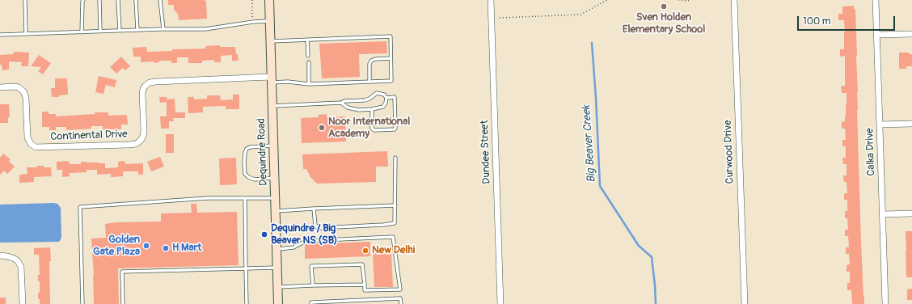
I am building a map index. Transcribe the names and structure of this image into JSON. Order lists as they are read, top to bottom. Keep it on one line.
{"streets":{"main road":["Dequindre Road"],"street":["Continental Drive","Dundee Street","Curwood Drive","Calka Drive"]},"crossings":[["Continental Drive","Dequindre Road"]],"water":["Big Beaver Creek"],"places":["Sven Holden Elementary School","Noor International Academy","Dequindre / Big Beaver NS (SB)","Golden Gate Plaza","H Mart","New Delhi"],"scale_bar":"100 m"}
